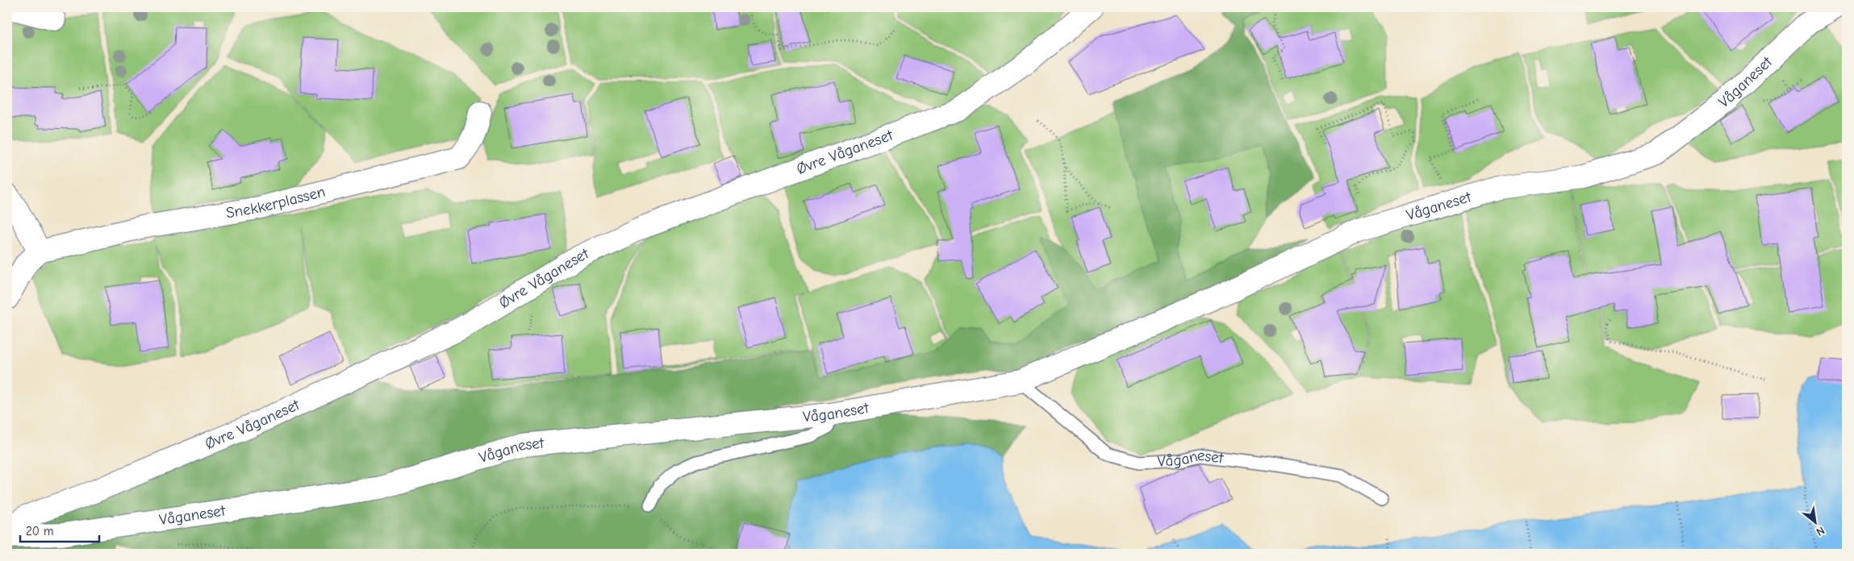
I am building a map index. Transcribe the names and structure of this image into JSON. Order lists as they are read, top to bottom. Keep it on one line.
{"streets":{"street":["Våganeset","Øvre Våganeset","Snekkerplassen"]},"crossings":[["Våganeset","Øvre Våganeset"]],"scale_bar":"20 m","north":"bottom right"}
